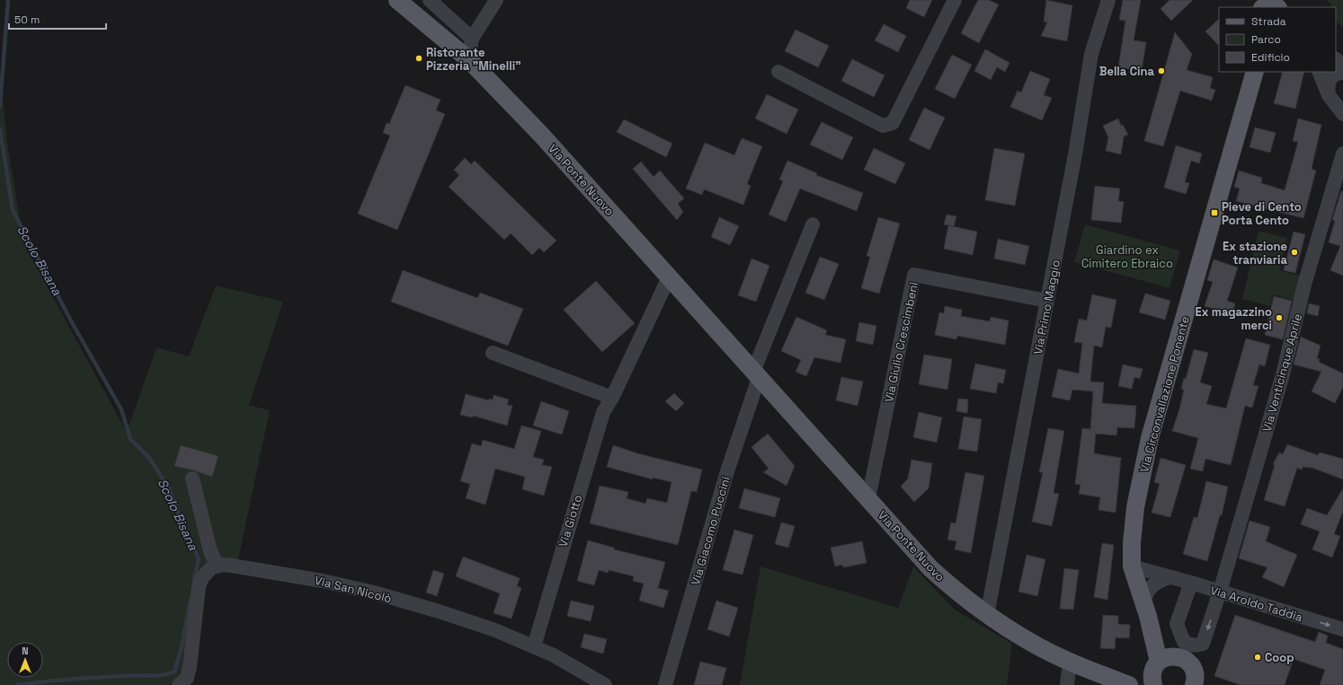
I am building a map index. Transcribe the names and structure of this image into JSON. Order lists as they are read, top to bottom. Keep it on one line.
{"streets":{"main road":["Via Ponte Nuovo","Via Circonvallazione Ponente"],"street":["Via Primo Maggio","Via Giulio Crescimbeni","Via Venticinque Aprile","Via Giotto","Via Giacomo Puccini","Via San Nicolò","Via Aroldo Taddia"]},"crossings":[["Via Ponte Nuovo","Via Primo Maggio"],["Via Ponte Nuovo","Via Giulio Crescimbeni"],["Via Ponte Nuovo","Via Circonvallazione Ponente"],["Via Ponte Nuovo","Via Giotto"],["Via Ponte Nuovo","Via Giacomo Puccini"],["Via Primo Maggio","Via Giulio Crescimbeni"],["Via Venticinque Aprile","Via Aroldo Taddia"],["Via Circonvallazione Ponente","Via Aroldo Taddia"],["Via Giotto","Via San Nicolò"]],"one_way":["Via Aroldo Taddia"],"water":["Scolo Bisana"],"parks":["Giardino ex Cimitero Ebraico"],"places":{"other":["Ristorante Pizzeria \"Minelli\"","Bella Cina","Ex stazione tranviaria","Ex magazzino merci","Coop"],"transit":["Pieve di Cento Porta Cento"]},"legend":["Strada","Parco","Edificio"],"scale_bar":"50 m","north":"top"}
